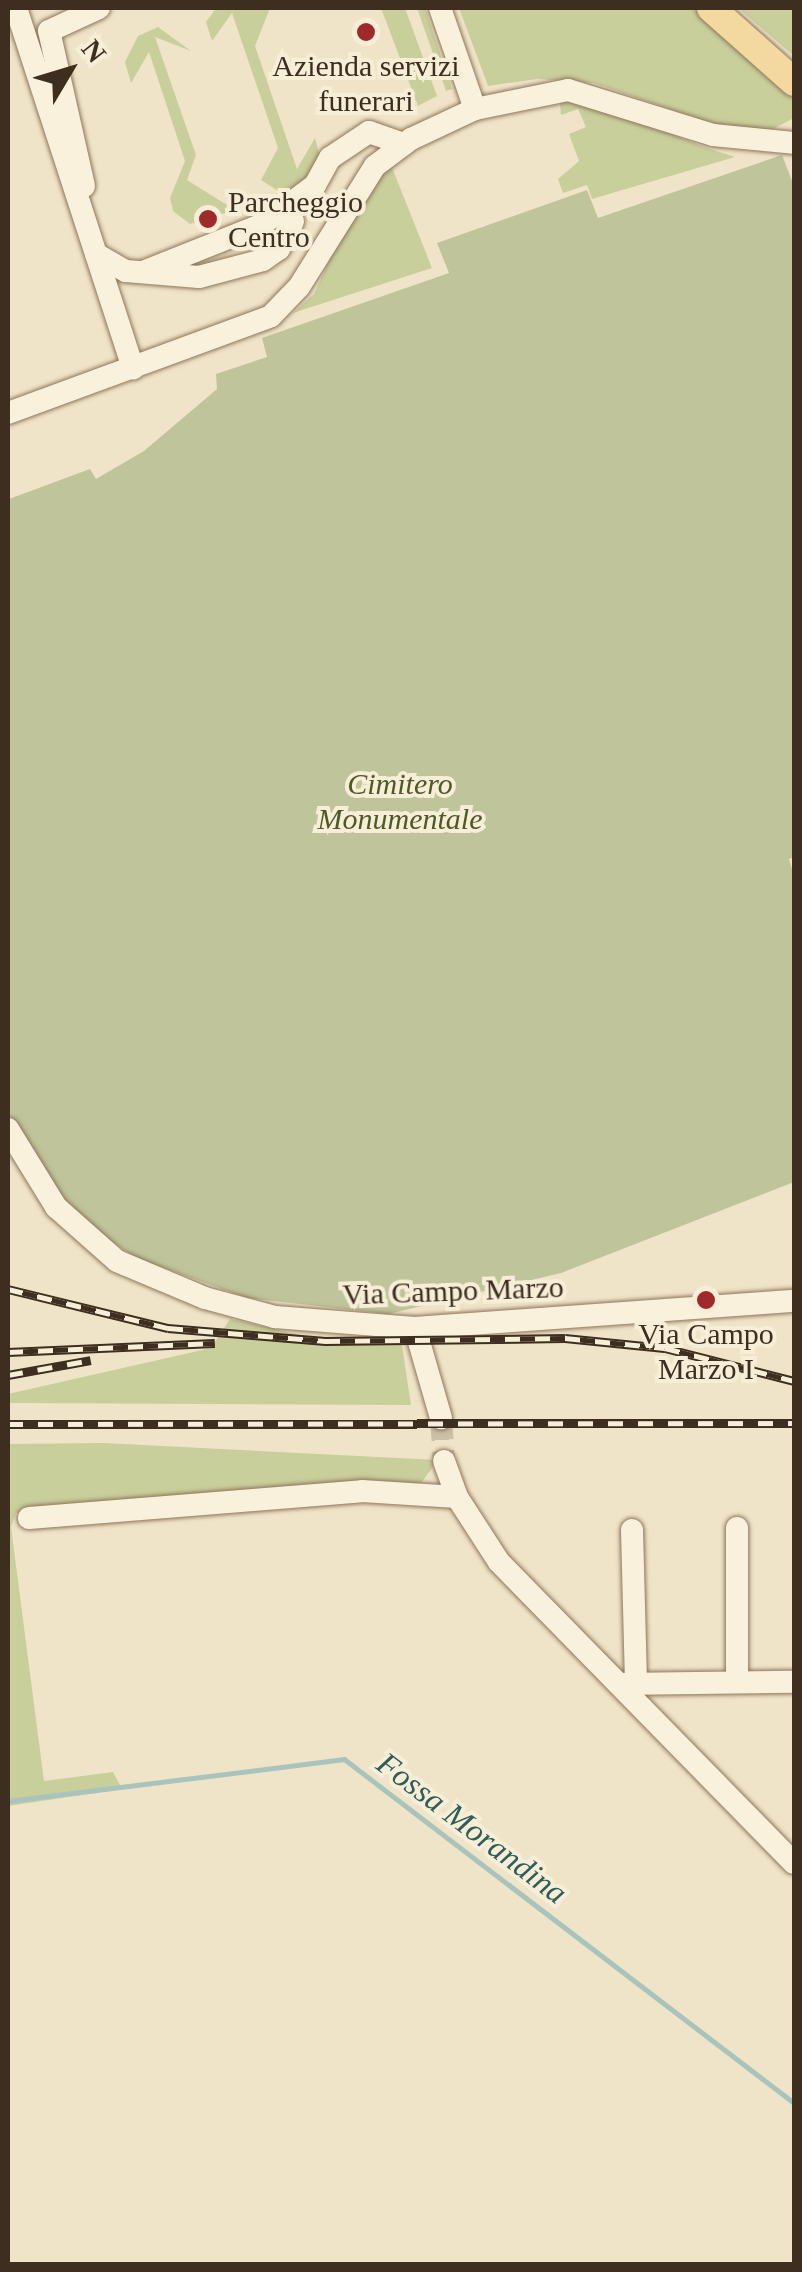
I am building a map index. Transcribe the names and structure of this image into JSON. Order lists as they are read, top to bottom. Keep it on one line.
{"streets":{"street":["Via Campo Marzo"]},"water":["Fossa Morandina"],"parks":["Cimitero Monumentale"],"places":["Azienda servizi funerari","Parcheggio Centro","Via Campo Marzo I"],"north":"top right"}
